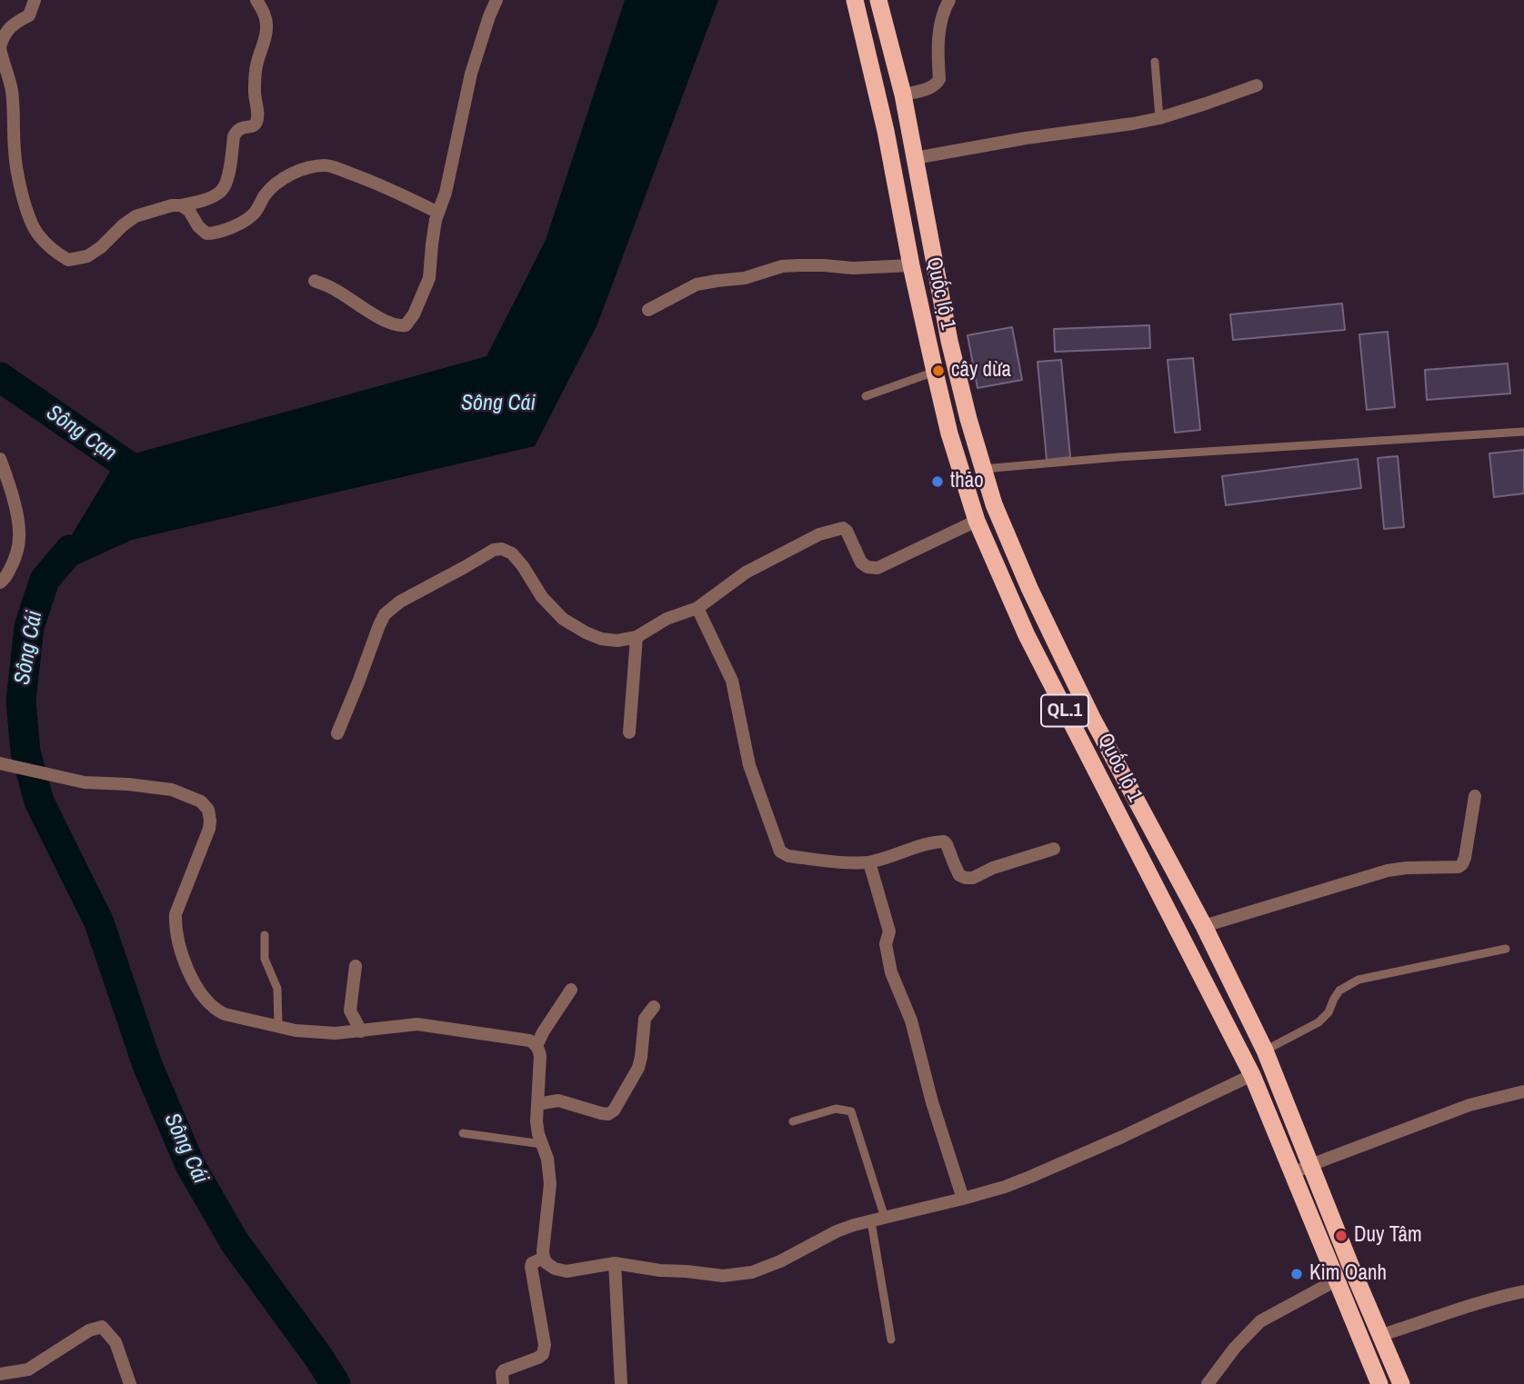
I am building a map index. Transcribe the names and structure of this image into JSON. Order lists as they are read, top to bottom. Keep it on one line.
{"streets":{"highway":["Quốc lộ 1","QL.1"]},"water":["Sông Cái","Sông Cạn"],"places":["cây dừa","thảo","Duy Tâm","Kim Oanh"]}
